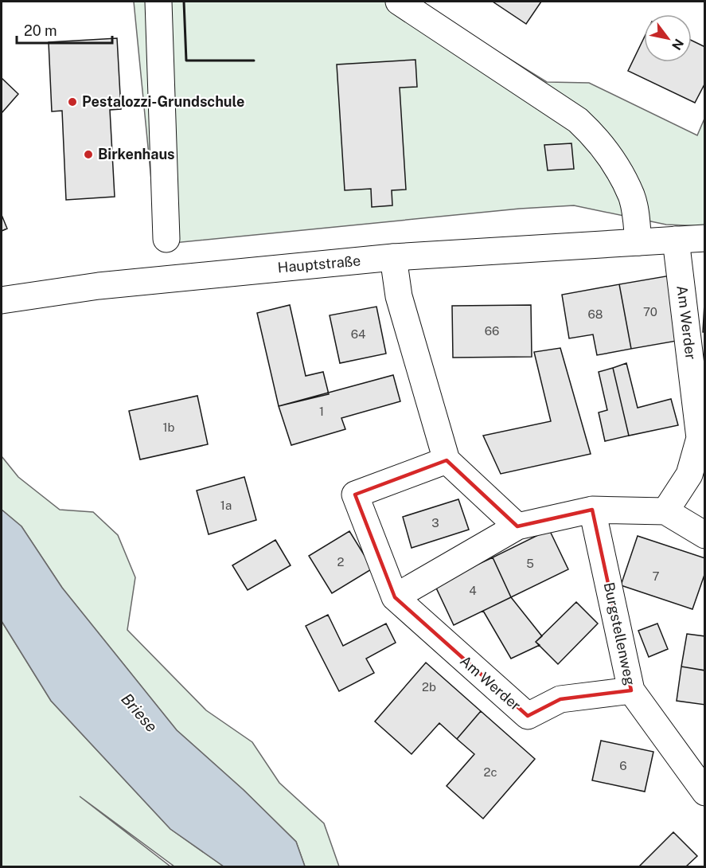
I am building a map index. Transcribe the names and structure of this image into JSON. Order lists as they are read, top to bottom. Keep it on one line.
{"streets":{"street":["Hauptstraße","Am Werder","Burgstellenweg"]},"crossings":[["Hauptstraße","Am Werder"],["Am Werder","Burgstellenweg"]],"water":["Briese"],"places":["Pestalozzi-Grundschule","Birkenhaus"],"house_numbers":["70","68","66","64","1","1b","1a","3","2","5","7","4","2b","6","2c"],"scale_bar":"20 m","north":"bottom right"}
